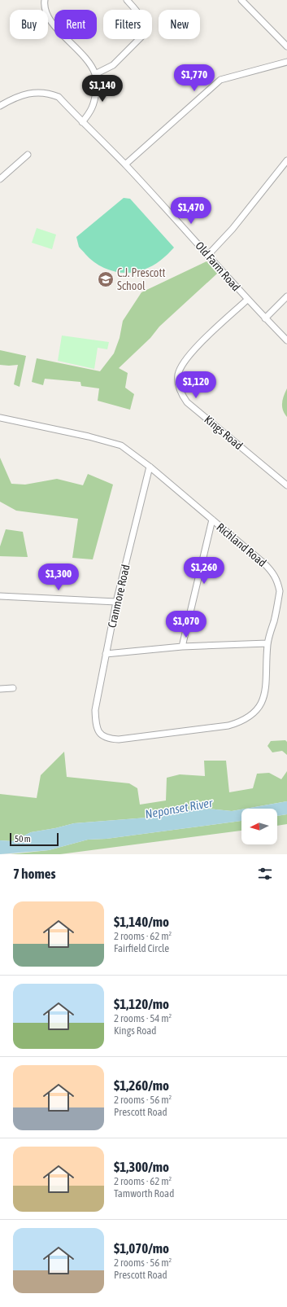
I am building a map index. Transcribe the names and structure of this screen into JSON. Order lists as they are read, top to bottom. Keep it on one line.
{"streets":{"street":["Old Farm Road","Kings Road","Richland Road","Cranmore Road"]},"crossings":[["Old Farm Road","Kings Road"],["Richland Road","Cranmore Road"]],"water":["Neponset River"],"places":{"school or university":["C.J. Prescott School"]},"scale_bar":"50 m","north":"left","page":{"chip":["Buy","Rent","Filters","New"],"price":["$1,770","$1,140","$1,470","$1,120","$1,260","$1,300","$1,070"],"scale":"50 m","heading":"7 homes","list":[{"name":"$1,140/mo","note":"2 rooms · 62 m² · Fairfield Circle"},{"name":"$1,120/mo","note":"2 rooms · 54 m² · Kings Road"},{"name":"$1,260/mo","note":"2 rooms · 56 m² · Prescott Road"},{"name":"$1,300/mo","note":"2 rooms · 62 m² · Tamworth Road"},{"name":"$1,070/mo","note":"2 rooms · 56 m² · Prescott Road"}]}}
